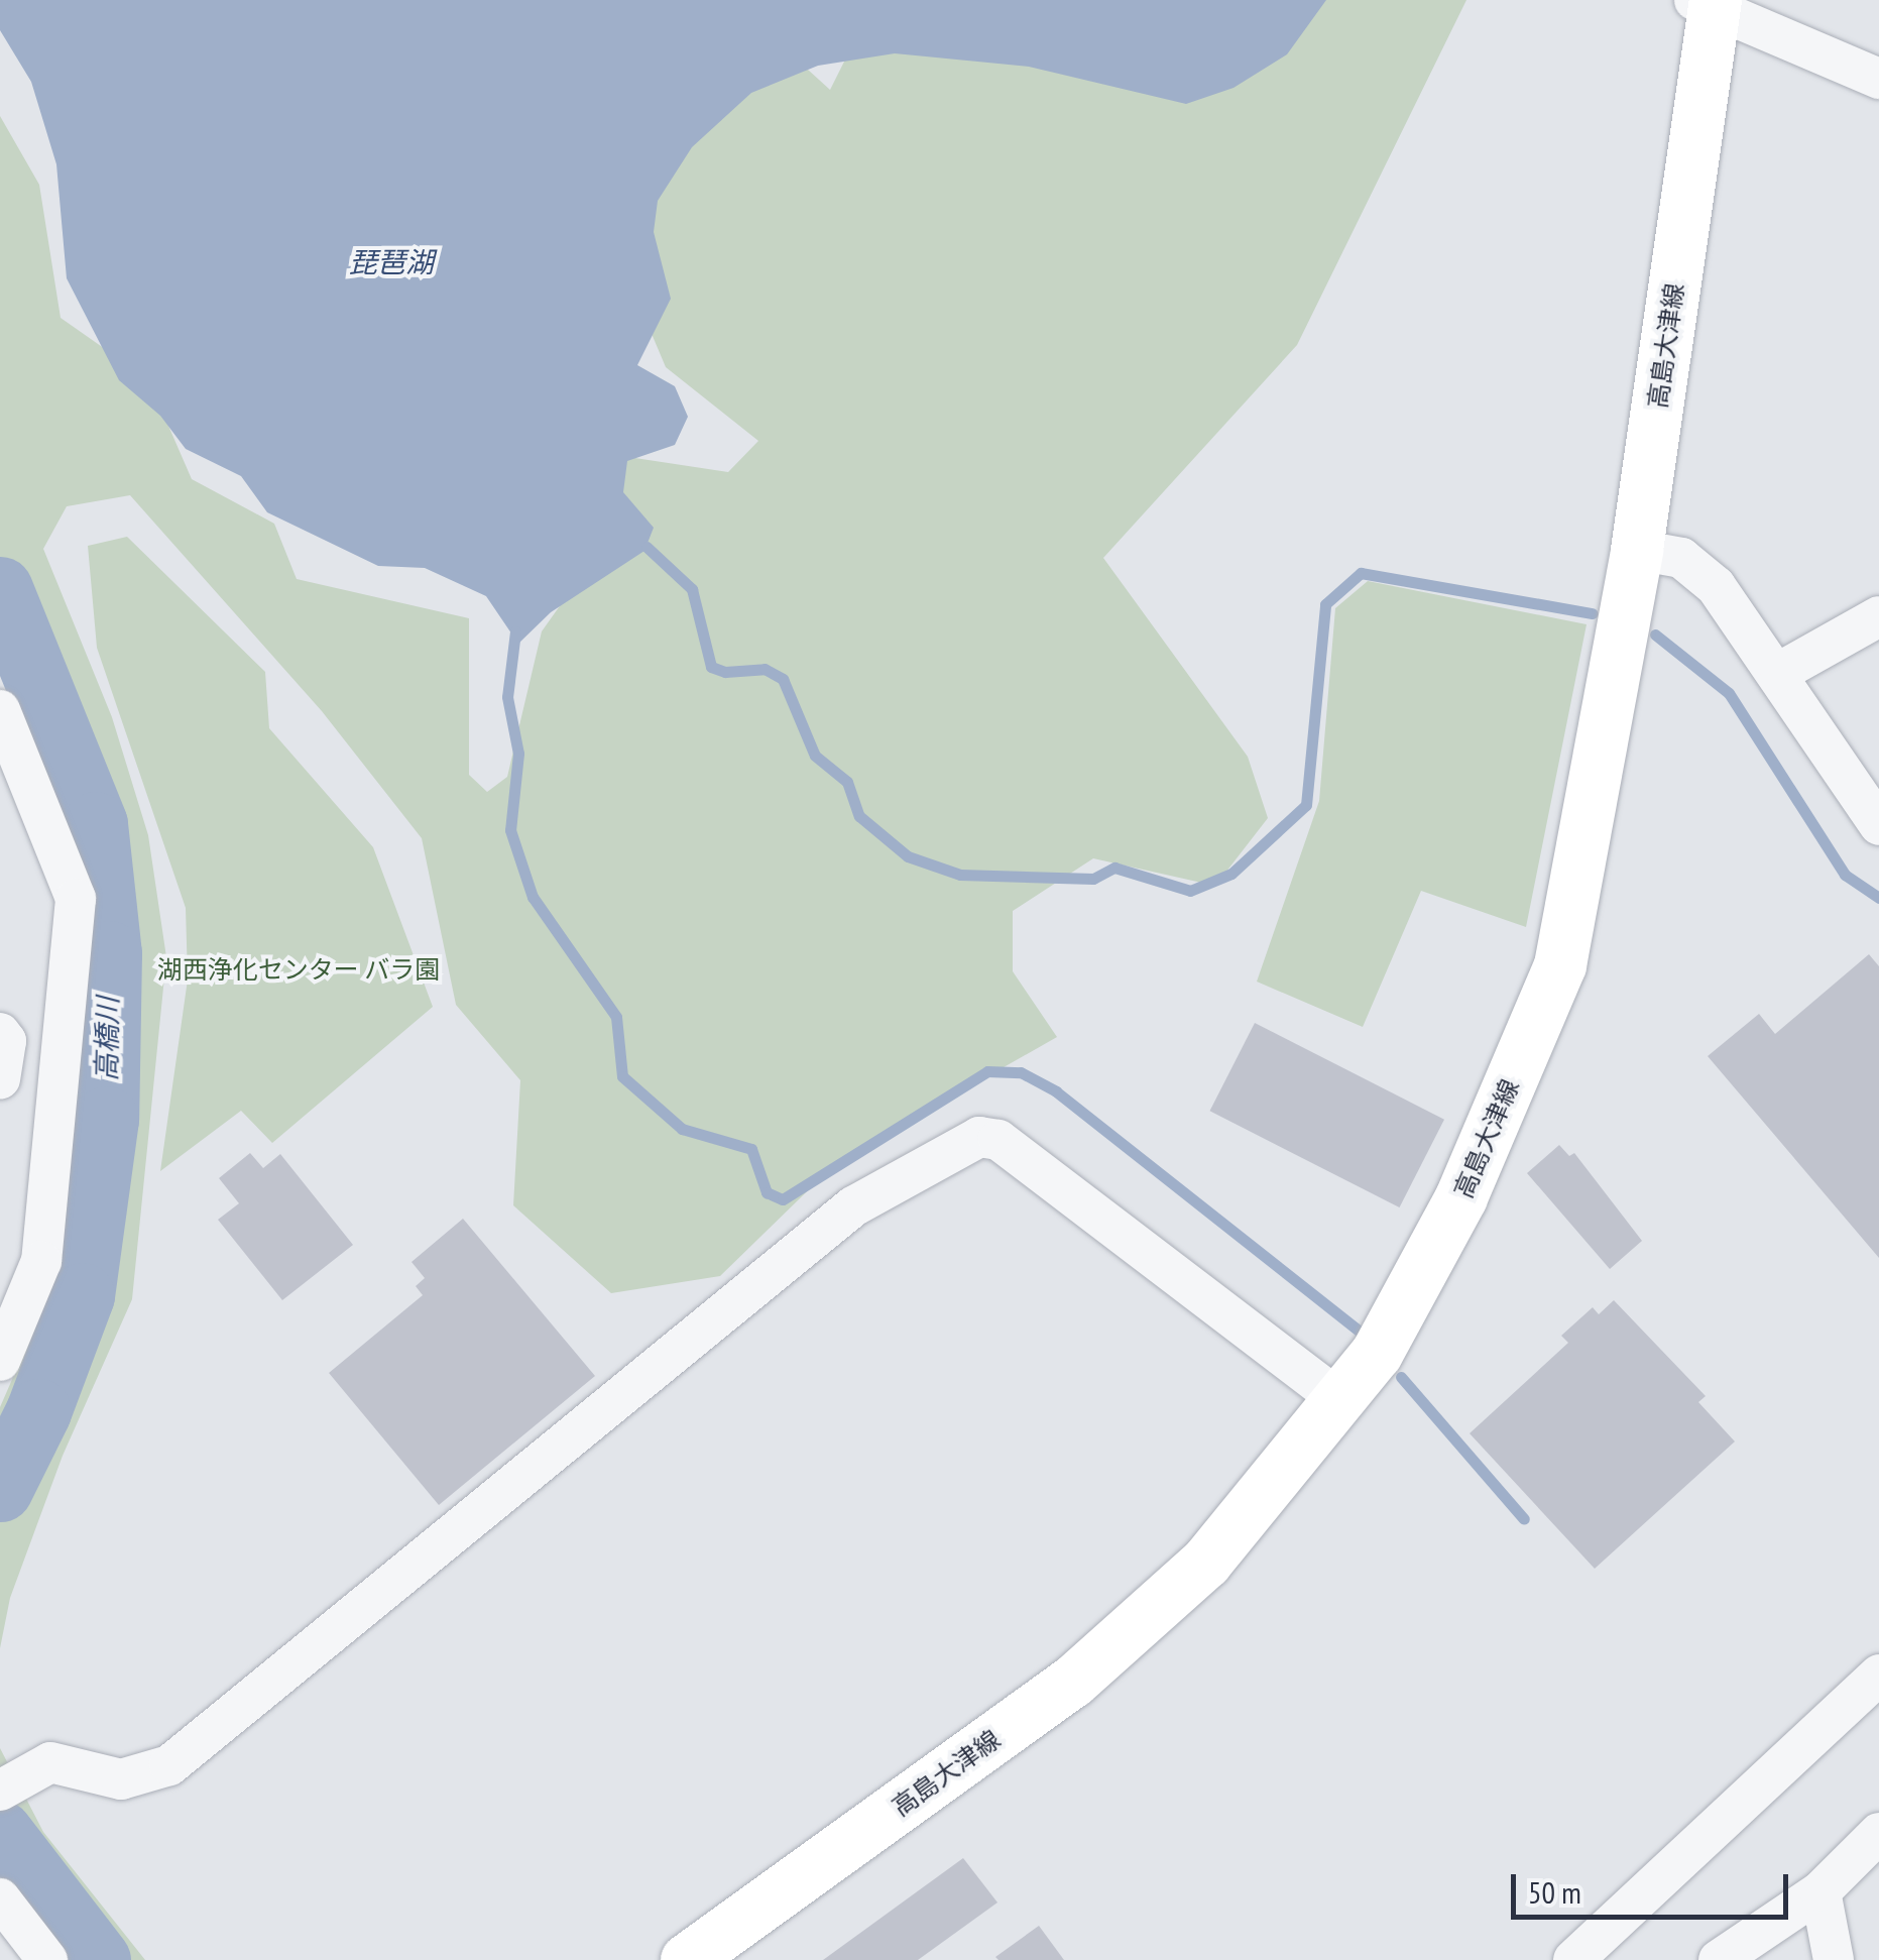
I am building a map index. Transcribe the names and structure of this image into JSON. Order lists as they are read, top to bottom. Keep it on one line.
{"streets":{"main road":["高島大津線"]},"water":["琵琶湖","高橋川"],"parks":["湖西浄化センター バラ園"],"scale_bar":"50 m"}
